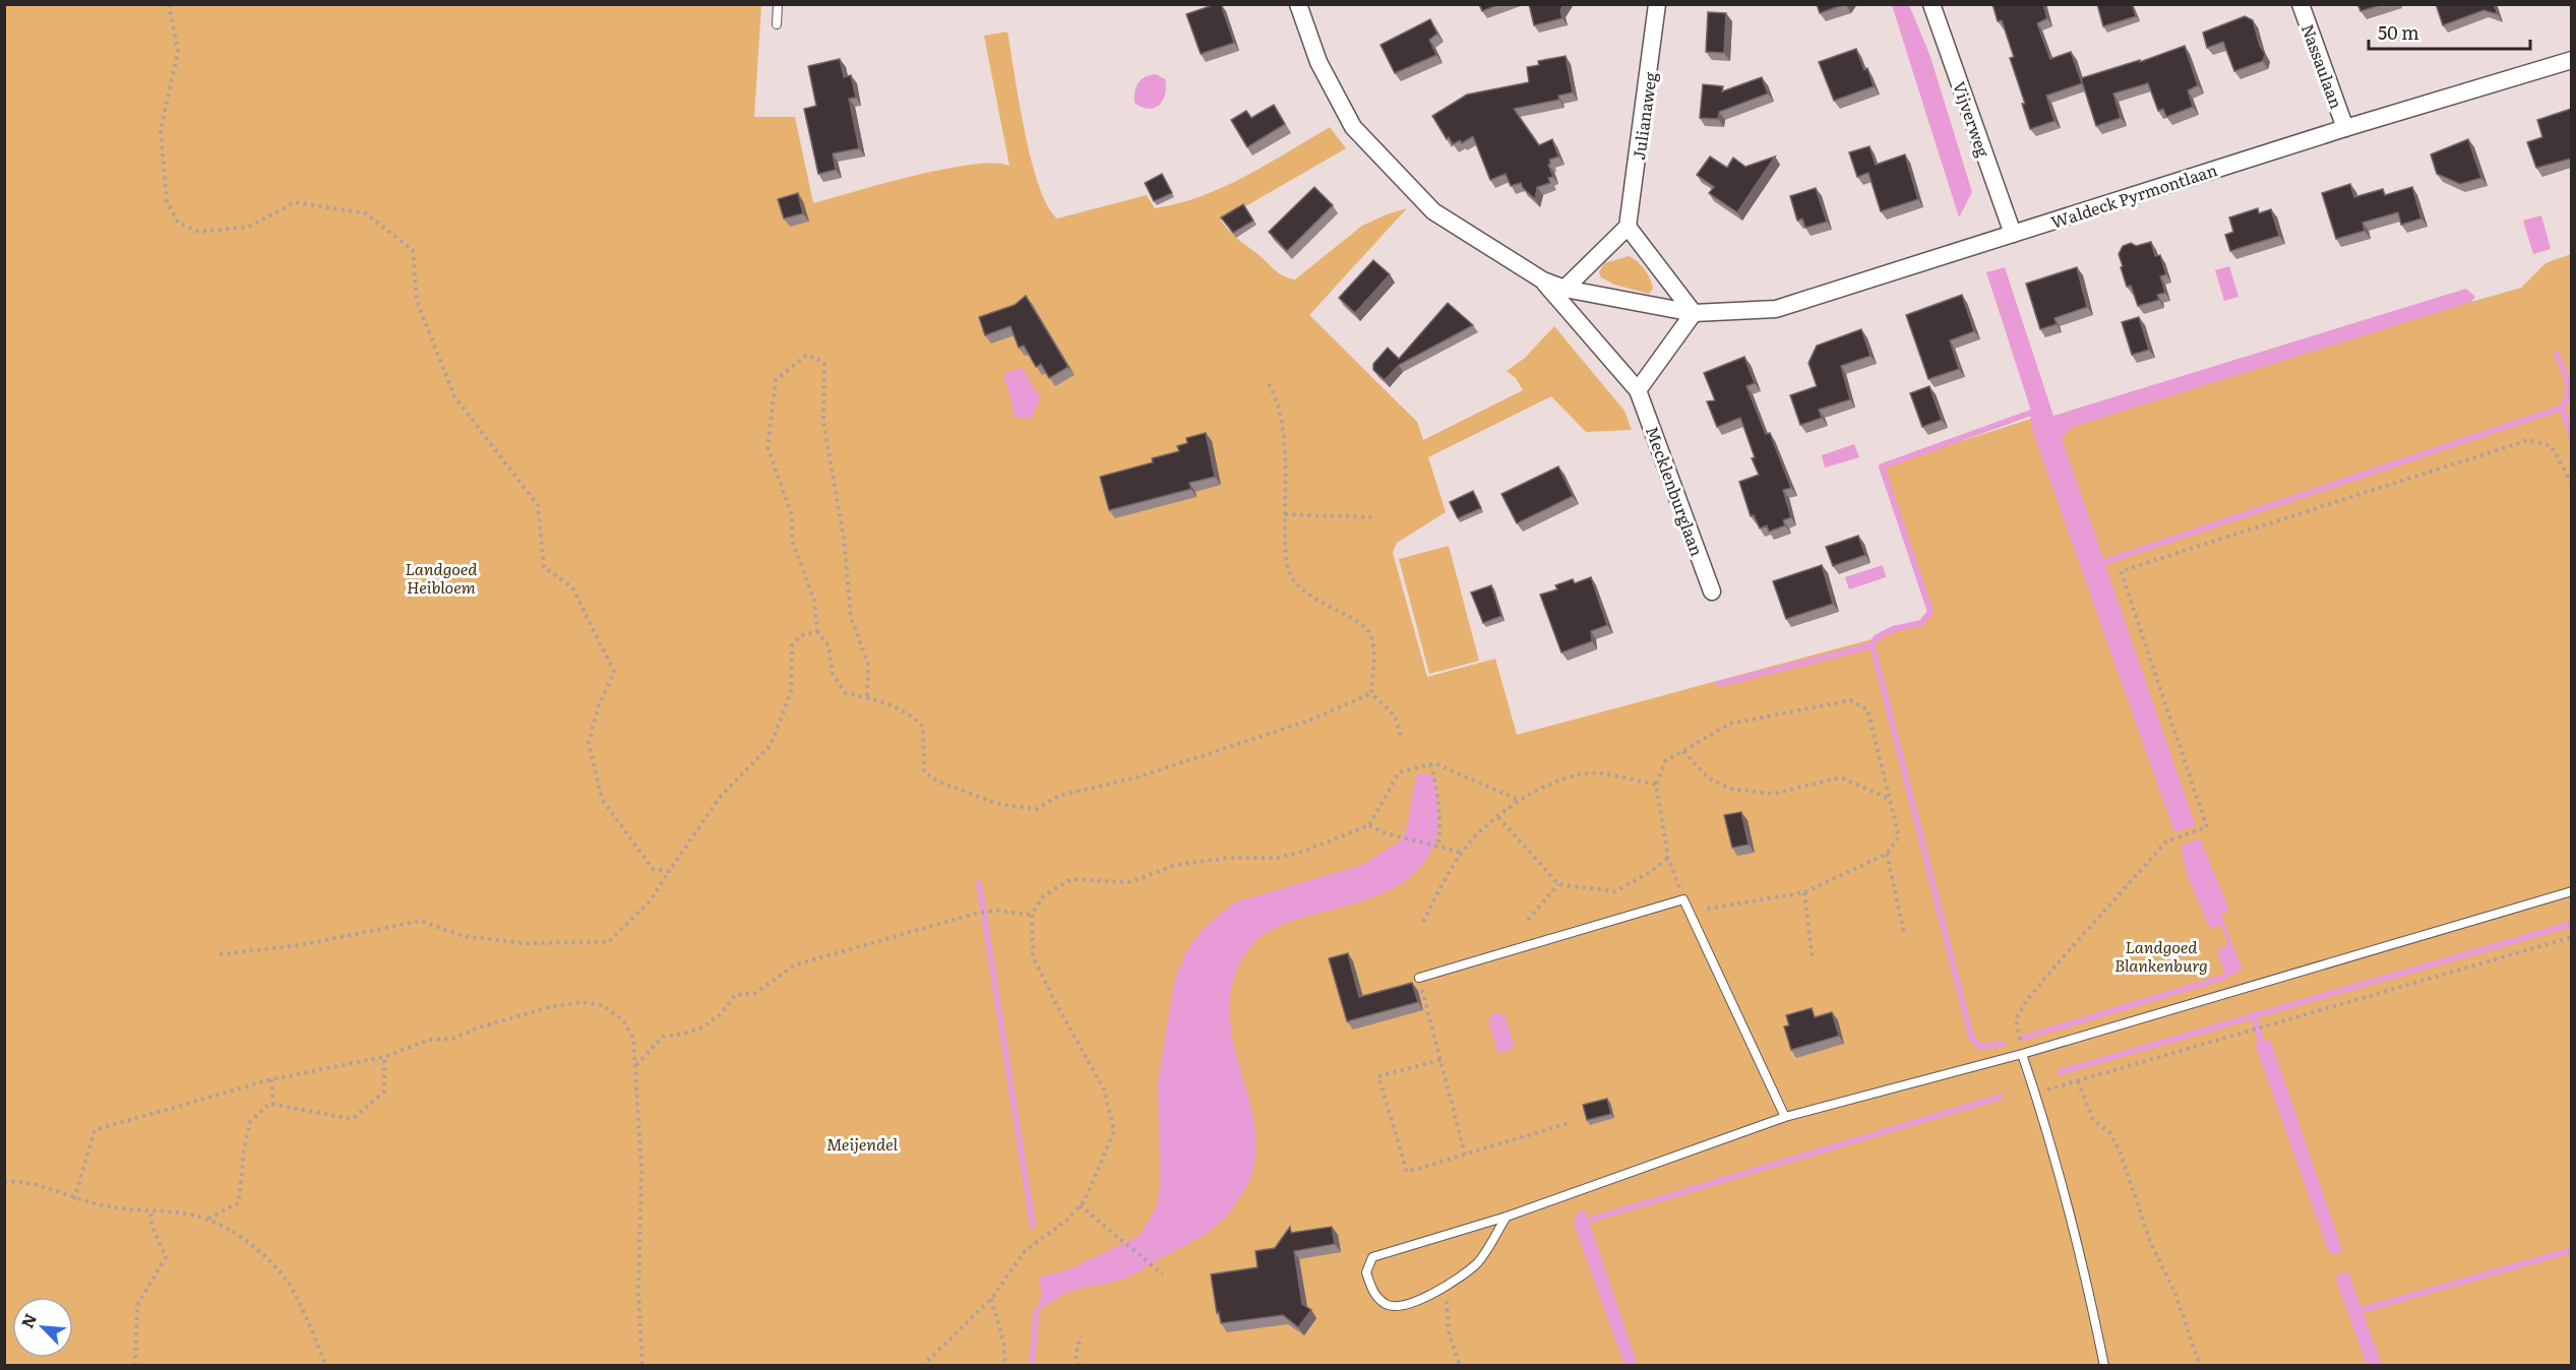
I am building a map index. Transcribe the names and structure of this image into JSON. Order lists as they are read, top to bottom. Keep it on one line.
{"streets":{"street":["Nassaulaan","Julianaweg","Vijverweg","Waldeck Pyrmontlaan","Mecklenburglaan"]},"crossings":[["Nassaulaan","Waldeck Pyrmontlaan"],["Vijverweg","Waldeck Pyrmontlaan"],["Waldeck Pyrmontlaan","Mecklenburglaan"]],"parks":["Landgoed Heibloem","Landgoed Blankenburg","Meijendel"],"scale_bar":"50 m","north":"top left"}
